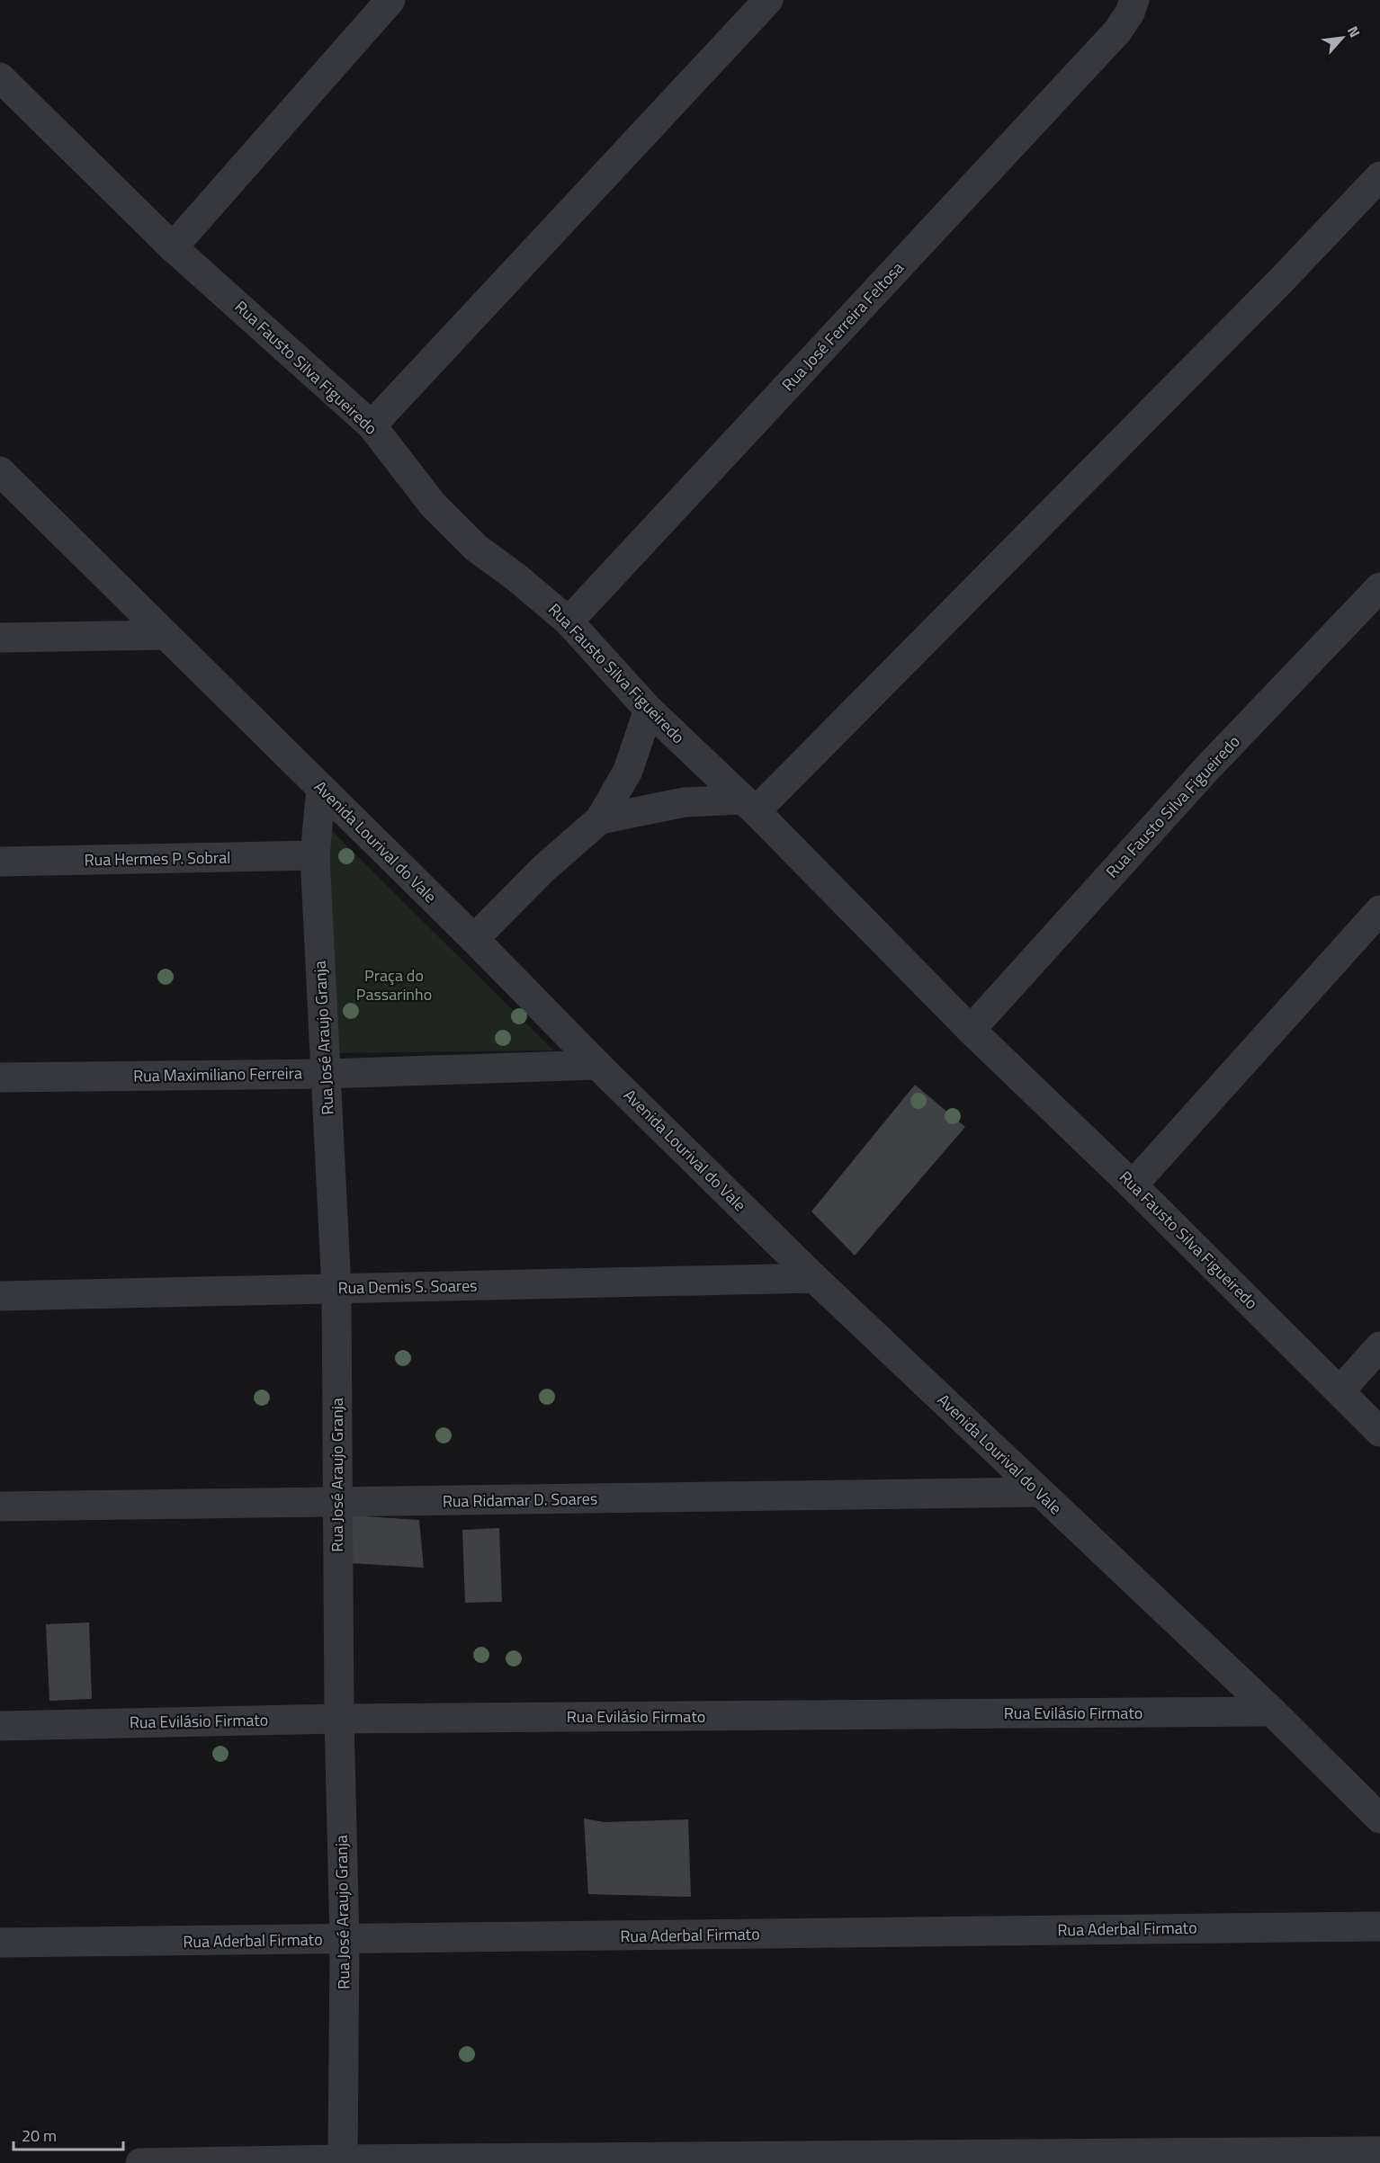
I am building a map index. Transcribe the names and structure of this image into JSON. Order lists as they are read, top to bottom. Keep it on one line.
{"streets":{"street":["Rua José Ferreira Feltosa","Rua Fausto Silva Figueiredo","Avenida Lourival do Vale","Rua Hermes P. Sobral","Rua José Araujo Granja","Rua Maximiliano Ferreira","Rua Demis S. Soares","Rua Ridamar D. Soares","Rua Evilásio Firmato","Rua Aderbal Firmato"]},"crossings":[["Rua José Ferreira Feltosa","Rua Fausto Silva Figueiredo"],["Avenida Lourival do Vale","Rua José Araujo Granja"],["Avenida Lourival do Vale","Rua Maximiliano Ferreira"],["Avenida Lourival do Vale","Rua Demis S. Soares"],["Avenida Lourival do Vale","Rua Ridamar D. Soares"],["Avenida Lourival do Vale","Rua Evilásio Firmato"],["Rua Hermes P. Sobral","Rua José Araujo Granja"],["Rua José Araujo Granja","Rua Maximiliano Ferreira"],["Rua José Araujo Granja","Rua Demis S. Soares"],["Rua José Araujo Granja","Rua Ridamar D. Soares"],["Rua José Araujo Granja","Rua Evilásio Firmato"],["Rua José Araujo Granja","Rua Aderbal Firmato"]],"parks":["Praça do Passarinho"],"scale_bar":"20 m","north":"top right"}
